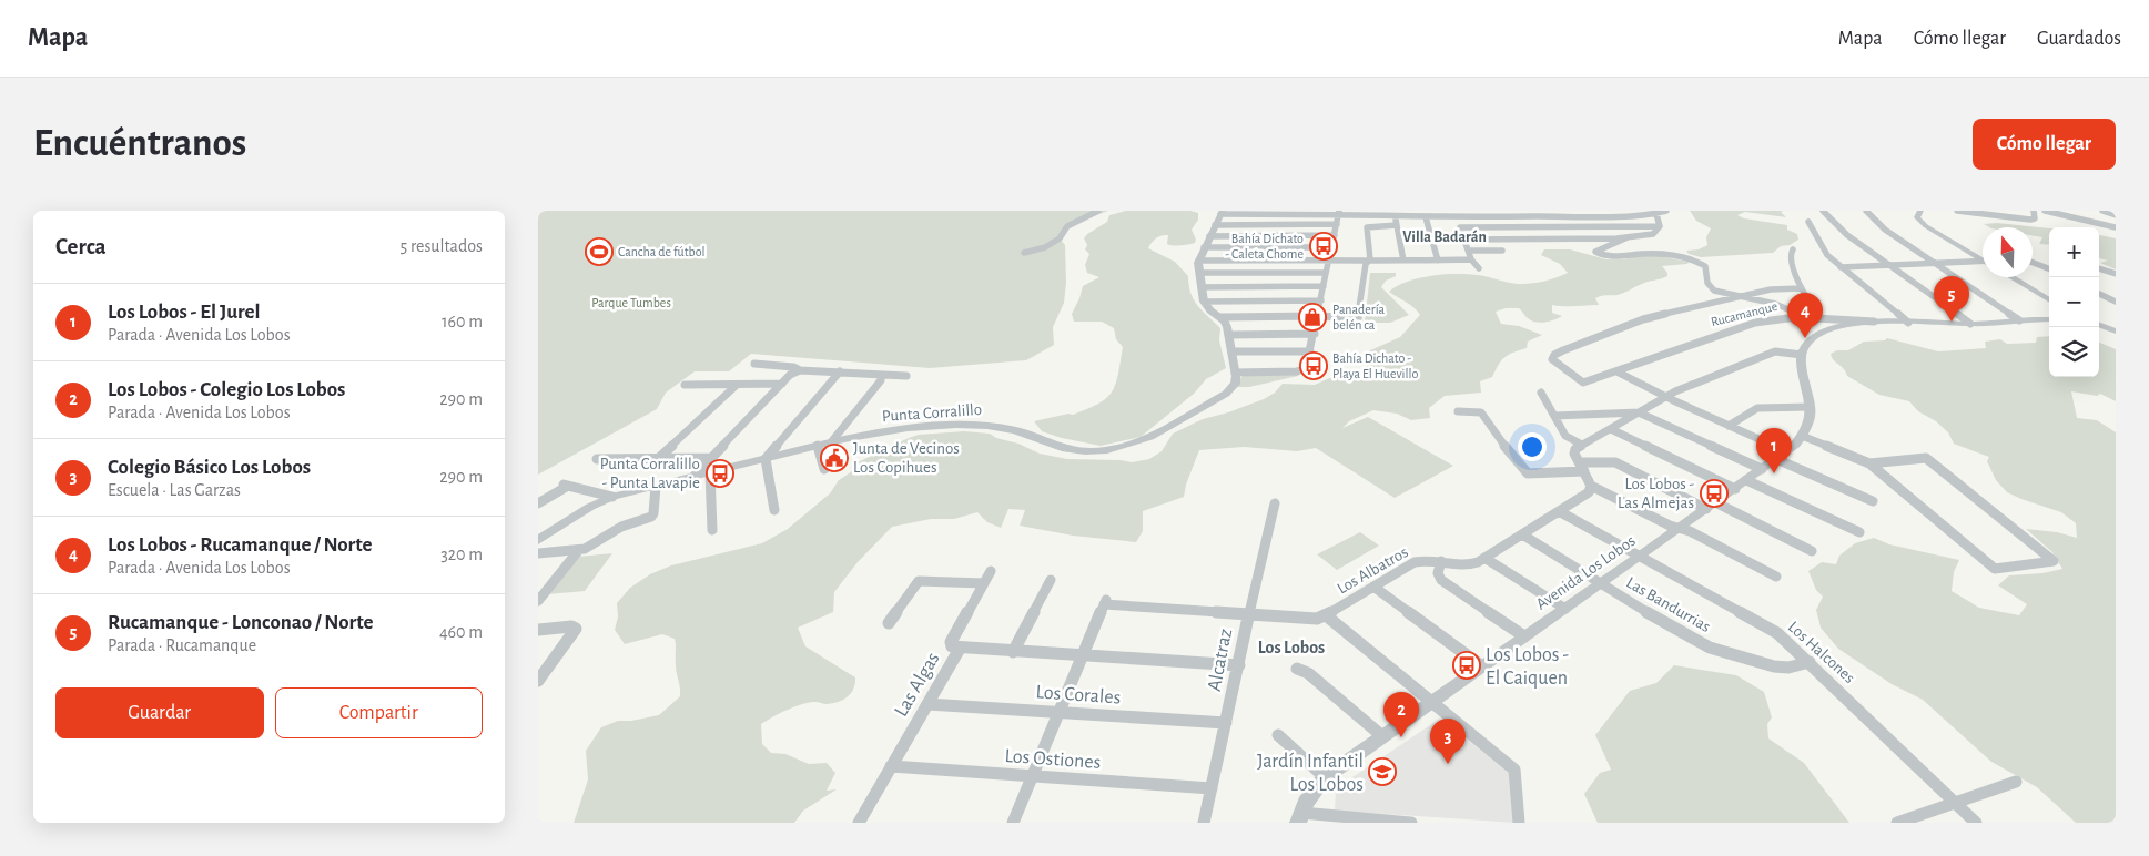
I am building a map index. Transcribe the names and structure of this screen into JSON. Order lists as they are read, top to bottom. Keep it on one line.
{"streets":{"street":["Rucamanque","Punta Corralillo","Los Albatros","Avenida Los Lobos","Las Bandurrias","Los Halcones","Alcatraz","Las Algas","Los Corales","Los Ostiones"]},"crossings":[["Los Albatros","Las Bandurrias"],["Los Albatros","Los Halcones"],["Los Albatros","Alcatraz"],["Avenida Los Lobos","Las Bandurrias"],["Avenida Los Lobos","Los Halcones"],["Las Bandurrias","Los Halcones"],["Alcatraz","Los Corales"],["Alcatraz","Los Ostiones"],["Las Algas","Los Corales"],["Las Algas","Los Ostiones"]],"districts":["Villa Badarán","Los Lobos"],"parks":["Parque Tumbes"],"places":{"bus stop":["Bahía Dichato - Caleta Chome","Bahía Dichato - Playa El Huevillo","Punta Corralillo - Punta Lavapie","Los Lobos - Las Almejas","Los Lobos - El Caiquen"],"sports":["Cancha de fútbol"],"shop":["Panadería belén ca"],"public building":["Junta de Vecinos Los Copihues"],"school or university":["Jardín Infantil Los Lobos"]},"north":"top","page":{"header":"Mapa","nav":["Mapa","Cómo llegar","Guardados"],"buttons":["Cómo llegar",["Guardar","Compartir"]],"title":"Encuéntranos","heading":["Cerca","5 resultados"],"map_buttons":["+","−"],"pins":["5","4","1","2","3"],"list":[{"mark":"1","name":"Los Lobos - El Jurel","note":"Parada · Avenida Los Lobos","value":"160 m"},{"mark":"2","name":"Los Lobos - Colegio Los Lobos","note":"Parada · Avenida Los Lobos","value":"290 m"},{"mark":"3","name":"Colegio Básico Los Lobos","note":"Escuela · Las Garzas","value":"290 m"},{"mark":"4","name":"Los Lobos - Rucamanque / Norte","note":"Parada · Avenida Los Lobos","value":"320 m"},{"mark":"5","name":"Rucamanque - Lonconao / Norte","note":"Parada · Rucamanque","value":"460 m"}]}}
